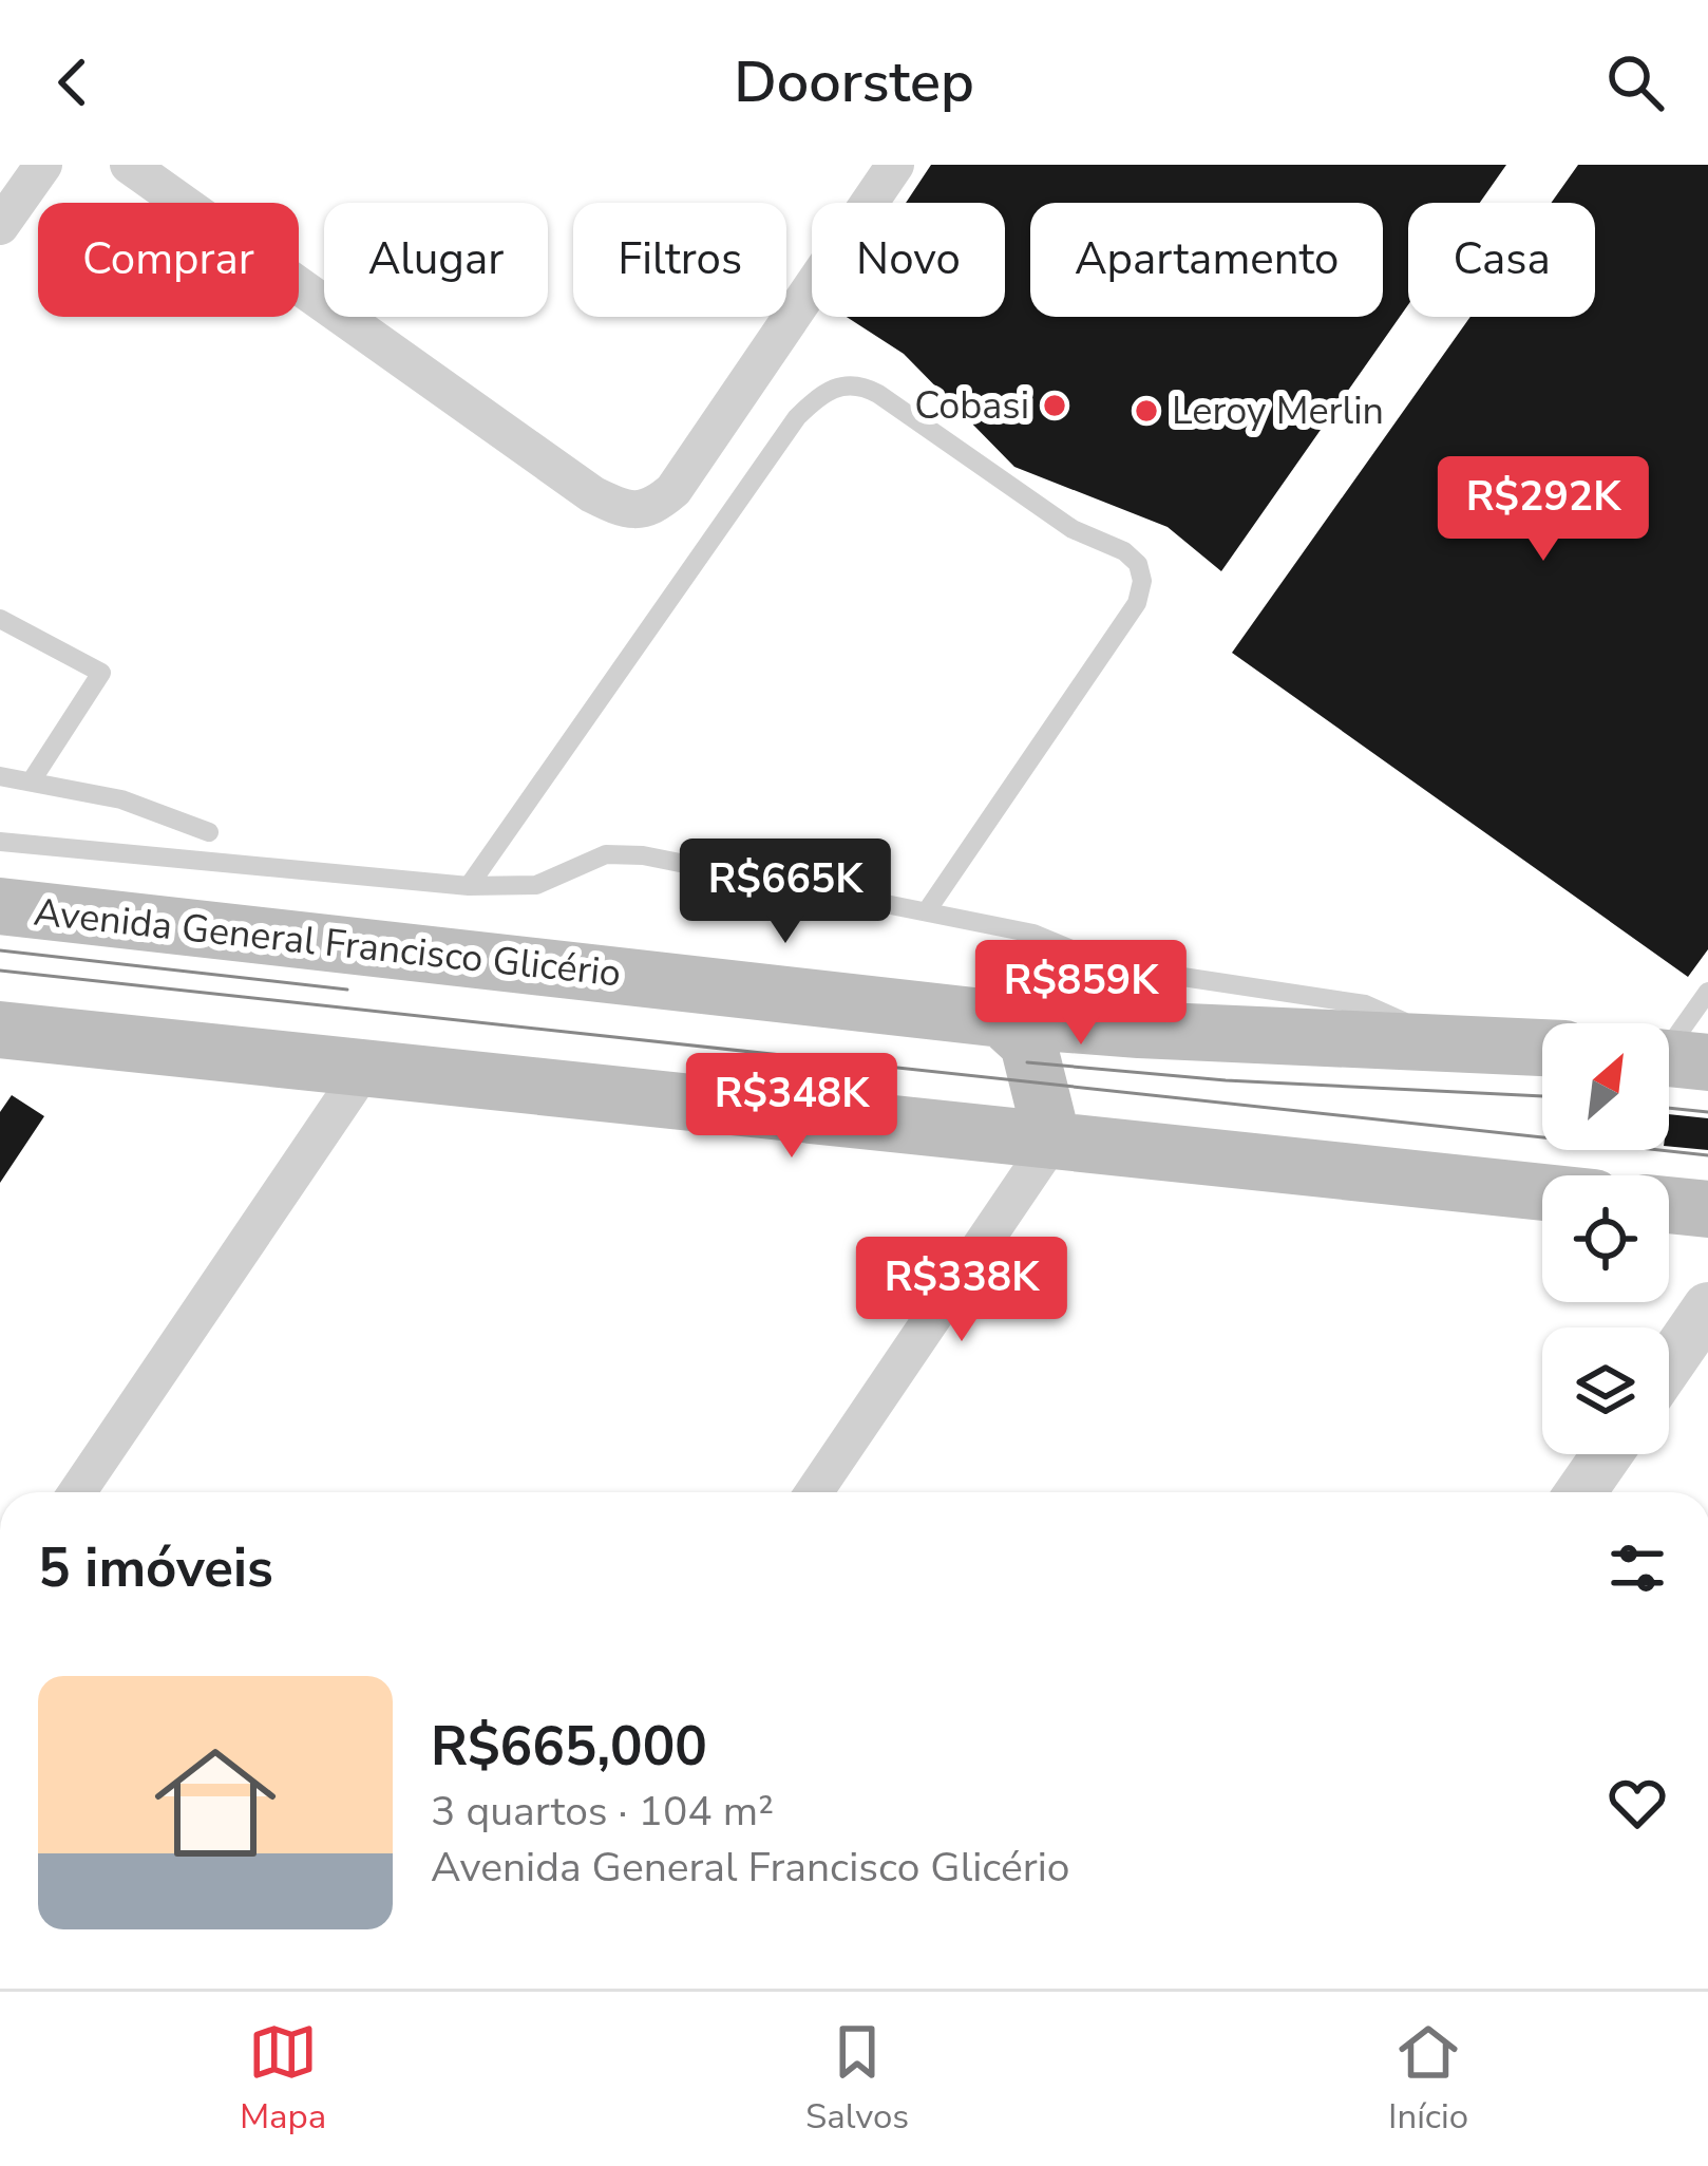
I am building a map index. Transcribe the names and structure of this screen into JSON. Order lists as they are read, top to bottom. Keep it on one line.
{"streets":{"main road":["Avenida General Francisco Glicério"]},"places":["Cobasi","Leroy Merlin"],"north":"top right","page":{"header":"Doorstep","chip":["Comprar","Alugar","Filtros","Novo","Apartamento","Casa"],"price":["R$292K","R$665K","R$859K","R$348K","R$338K"],"heading":"5 imóveis","list":[{"name":"R$665,000","note":"3 quartos · 104 m² · Avenida General Francisco Glicério"}],"tabs":["Mapa","Salvos","Início"]}}
